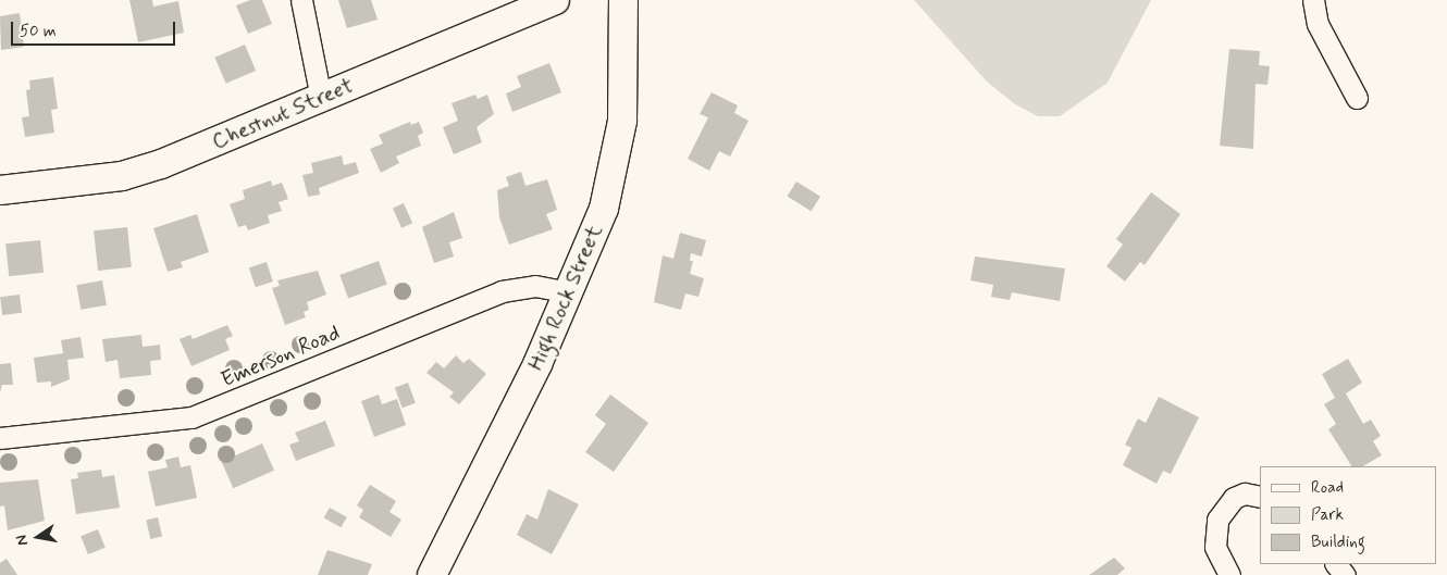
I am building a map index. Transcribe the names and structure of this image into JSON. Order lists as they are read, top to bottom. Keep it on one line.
{"streets":{"street":["Chestnut Street","High Rock Street","Emerson Road"]},"crossings":[["High Rock Street","Emerson Road"]],"legend":["Road","Park","Building"],"scale_bar":"50 m","north":"left"}
